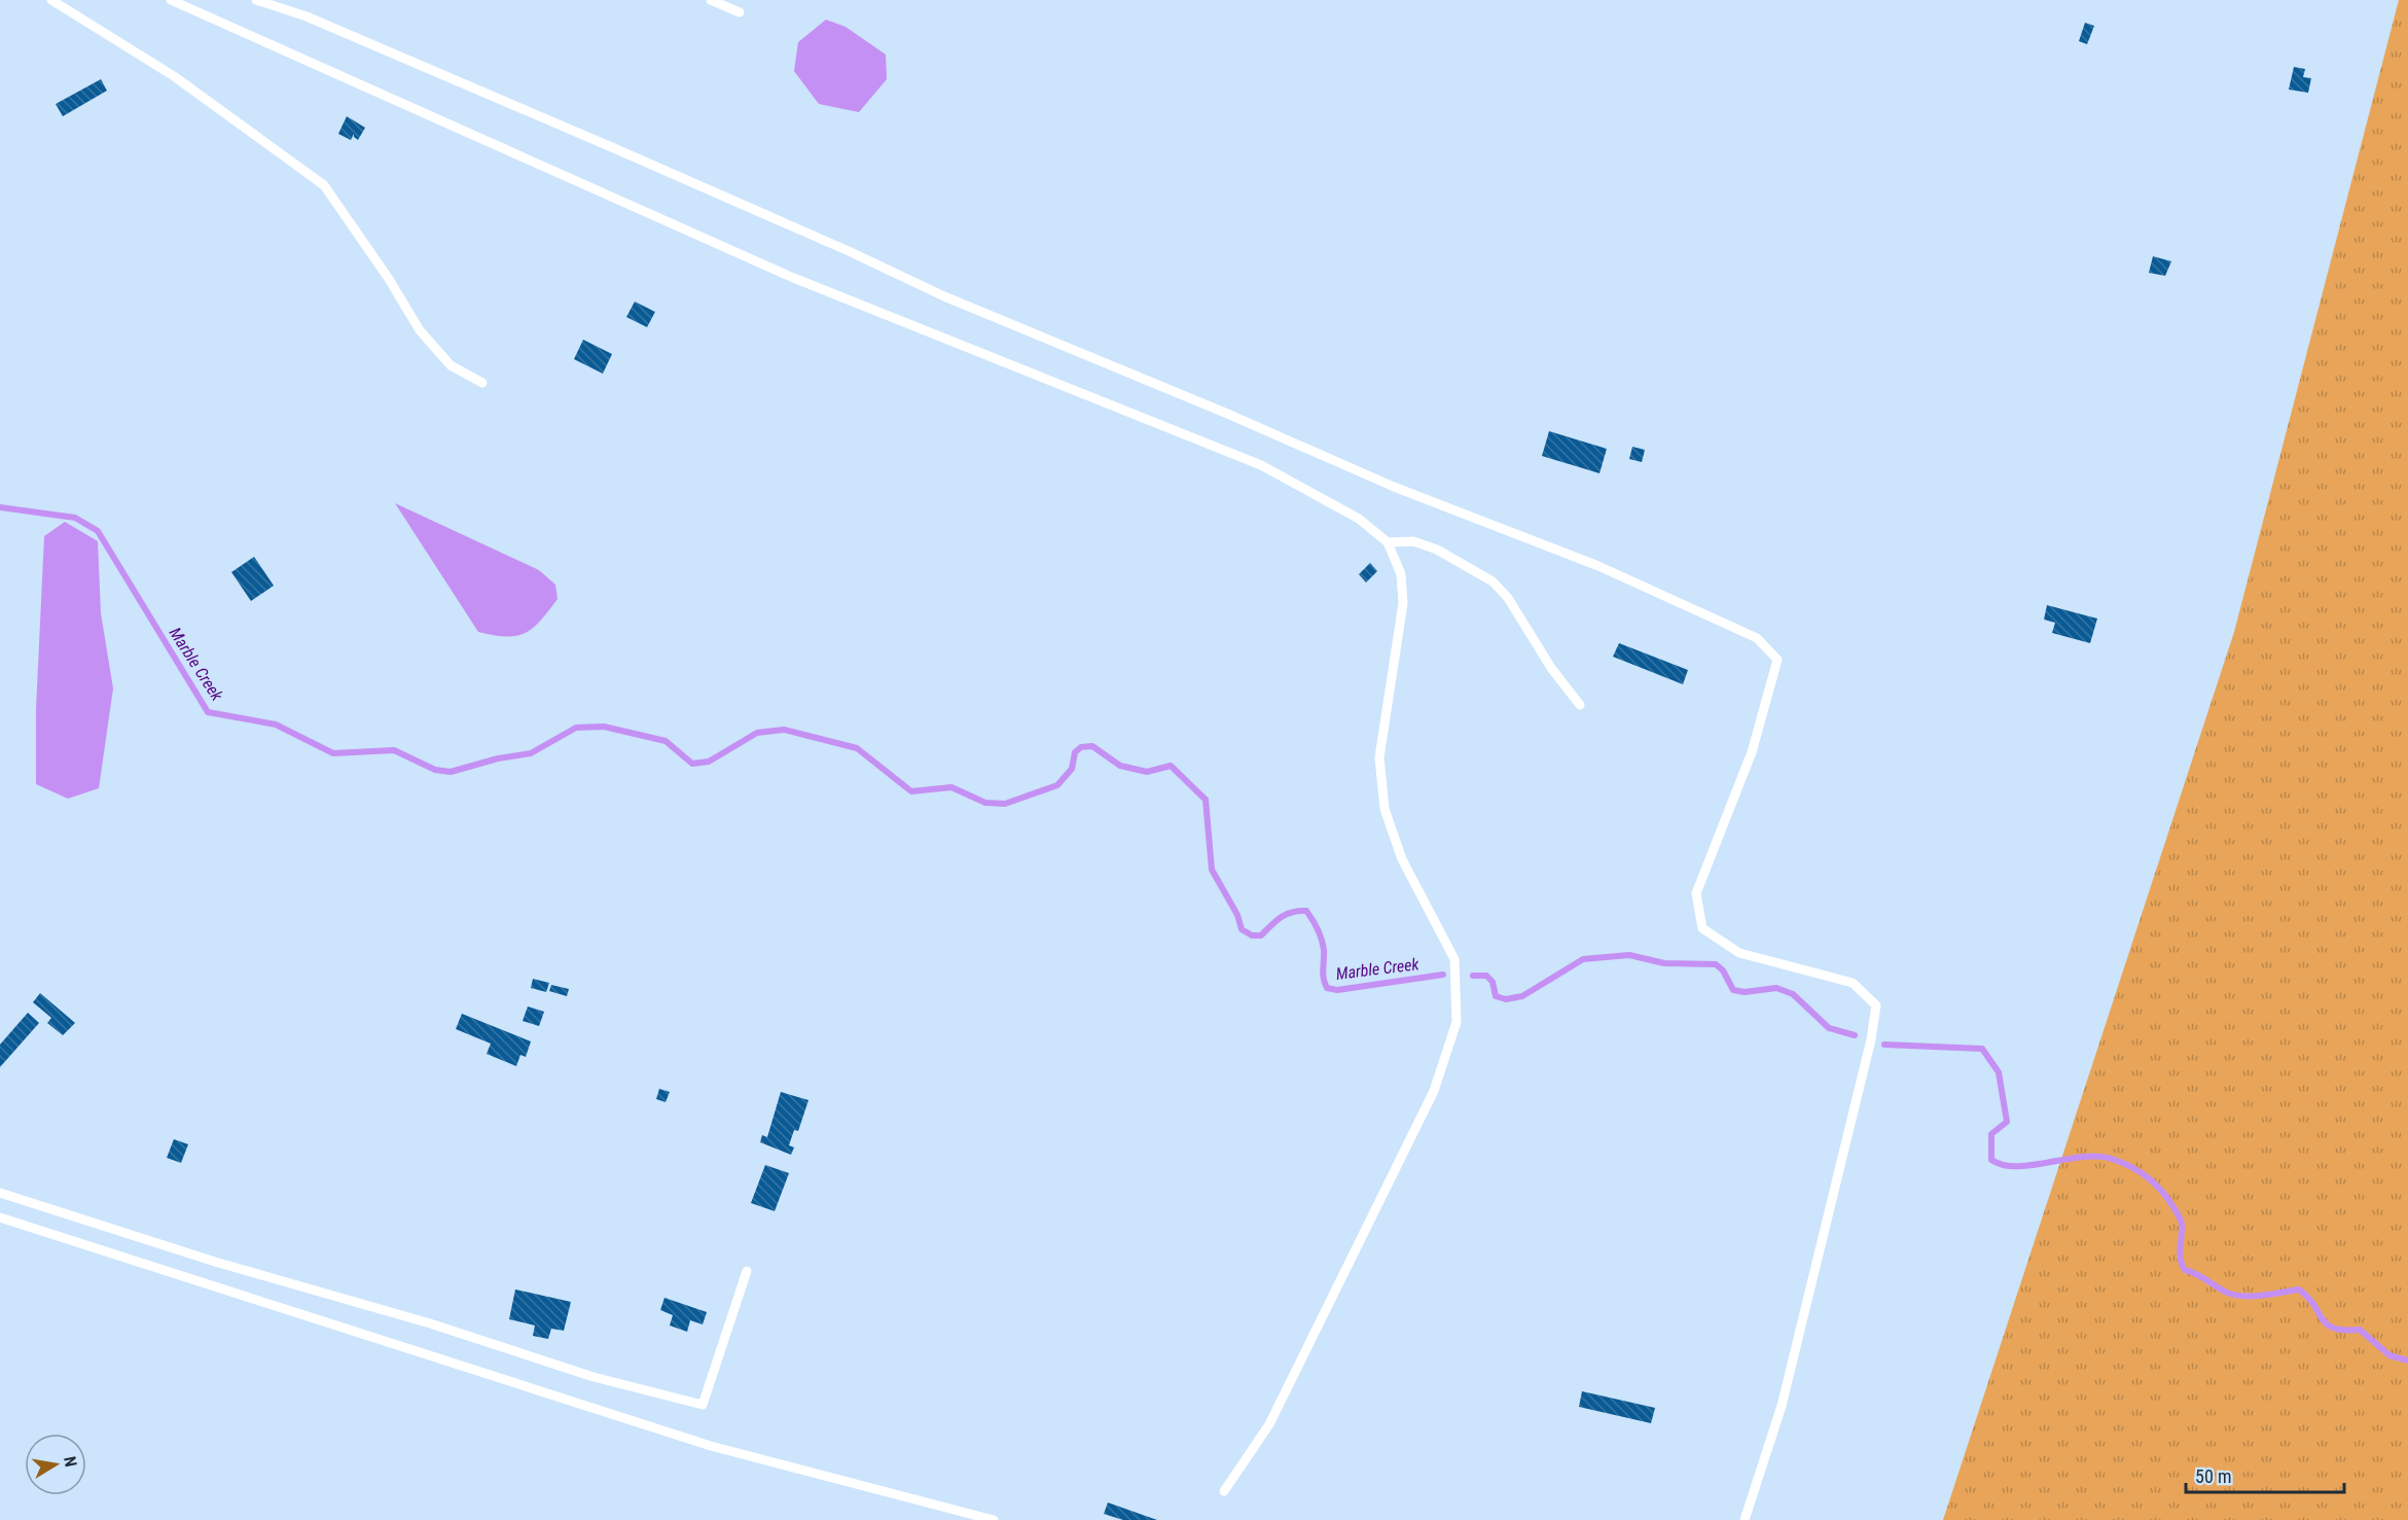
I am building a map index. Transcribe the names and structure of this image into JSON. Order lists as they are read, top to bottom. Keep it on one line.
{"water":["Marble Creek"],"scale_bar":"50 m","north":"right"}
